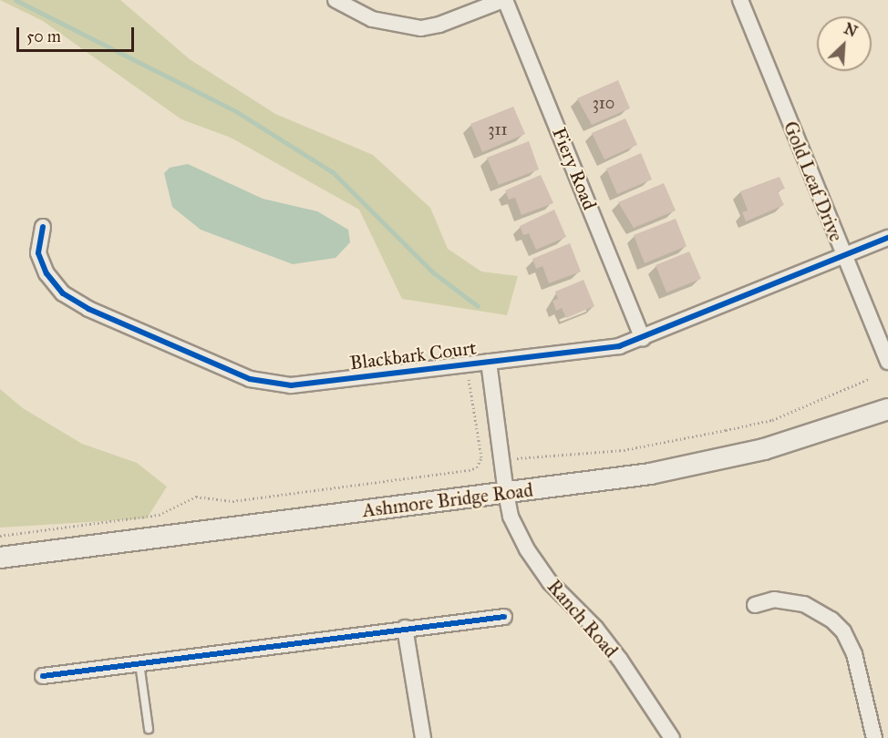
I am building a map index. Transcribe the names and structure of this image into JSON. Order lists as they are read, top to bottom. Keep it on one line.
{"streets":{"main road":["Ashmore Bridge Road"],"street":["Fiery Road","Gold Leaf Drive","Blackbark Court","Ranch Road"]},"crossings":[["Fiery Road","Blackbark Court"],["Gold Leaf Drive","Blackbark Court"],["Blackbark Court","Ranch Road"],["Ashmore Bridge Road","Ranch Road"]],"house_numbers":["310","311"],"scale_bar":"50 m","north":"top right"}
